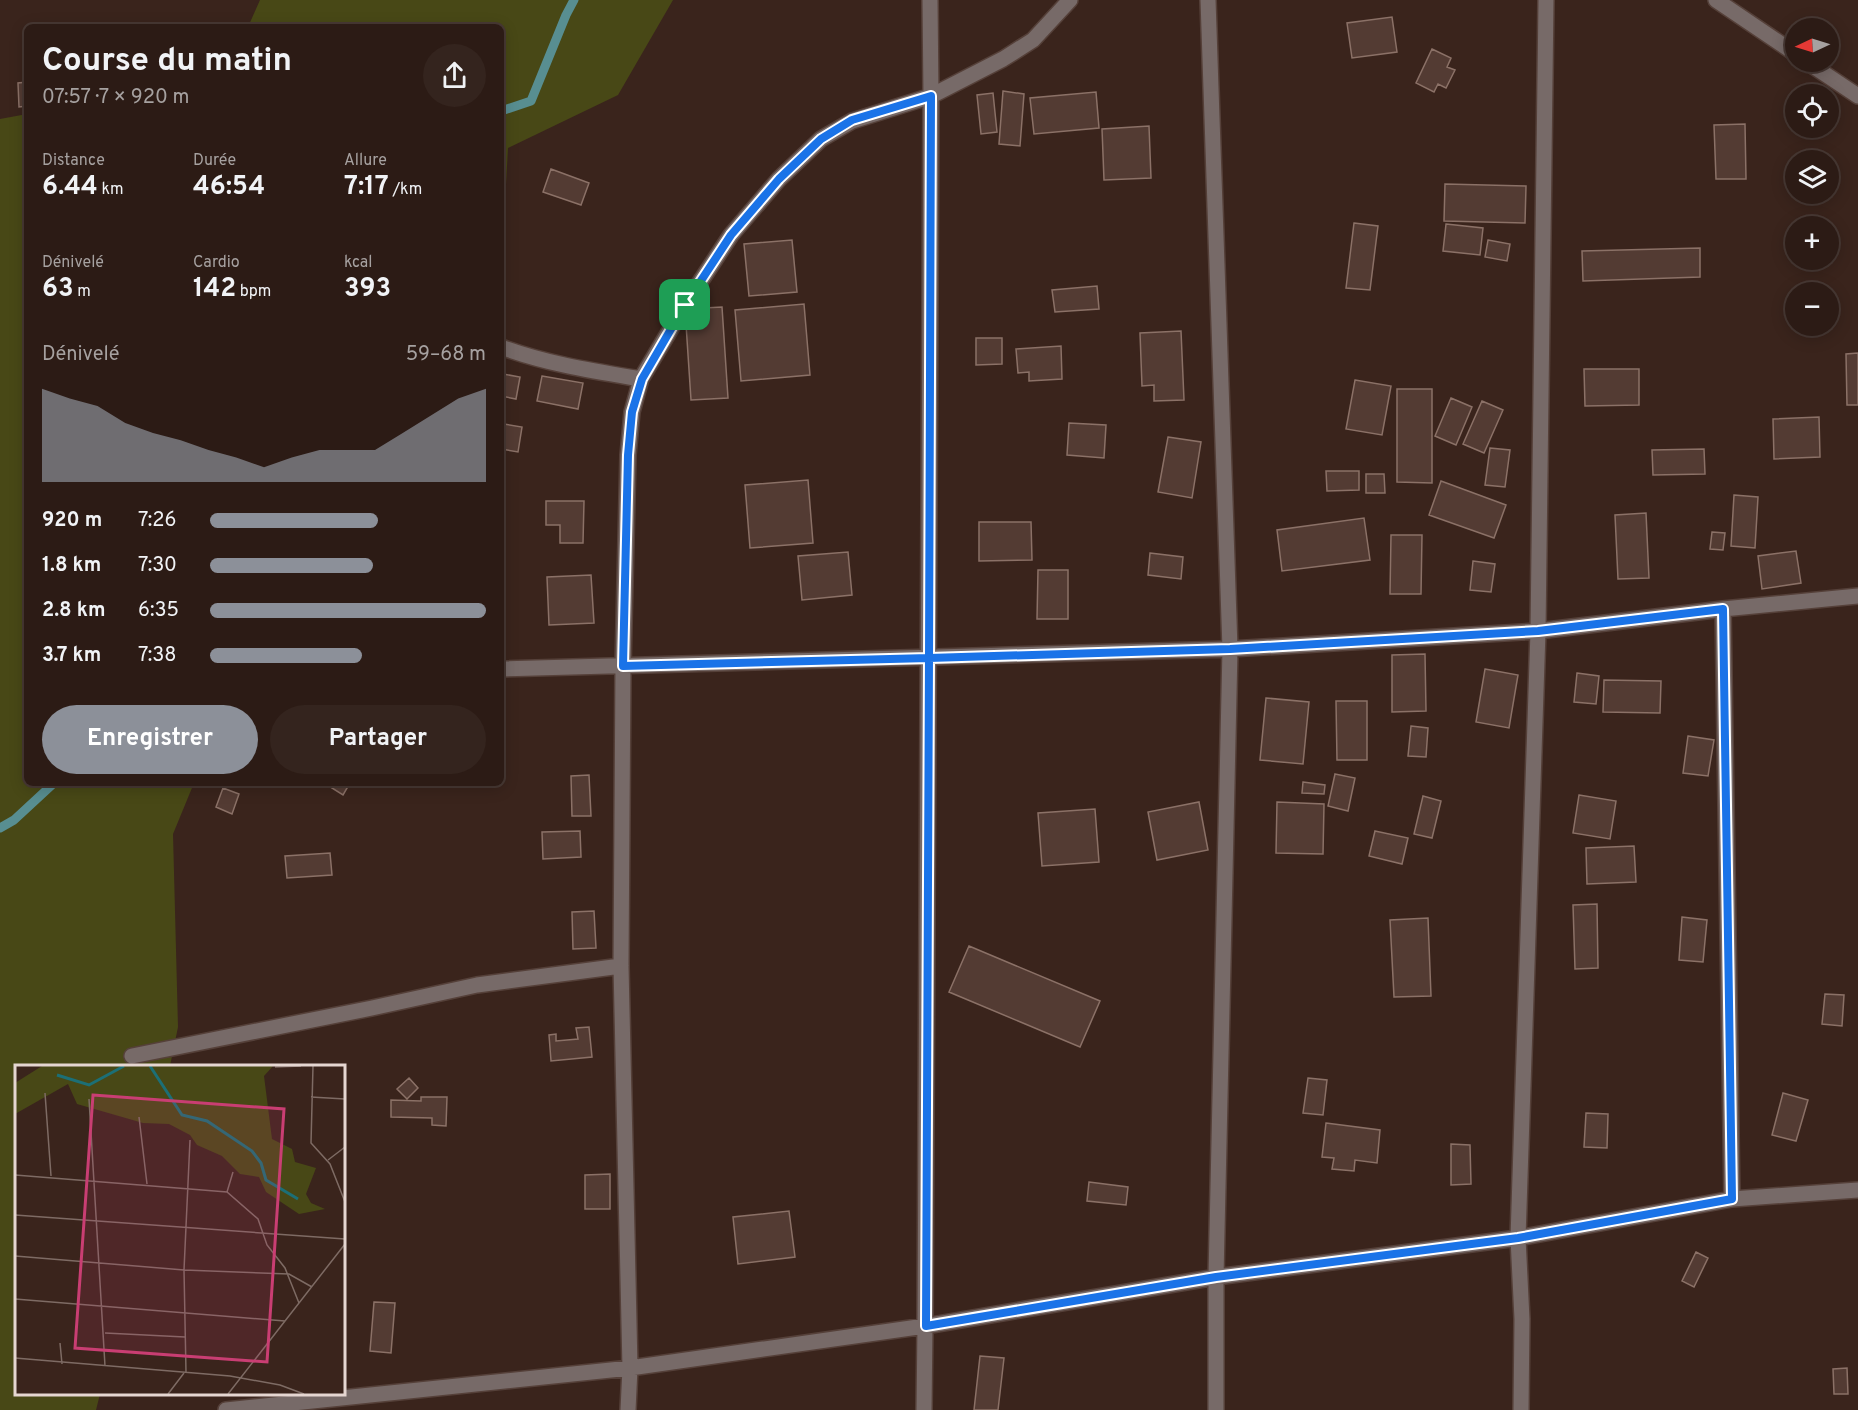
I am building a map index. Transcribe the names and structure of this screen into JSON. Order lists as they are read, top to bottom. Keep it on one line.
{"north":"left","page":{"map_buttons":["+","−"],"heading":["Course du matin","07:57 · 7 × 920 m"],"stats":[["Distance","6.44 km"],["Durée","46:54"],["Allure","7:17 /km"],["Dénivelé","63 m"],["Cardio","142 bpm"],["kcal","393"]],"chart":["Dénivelé","59–68 m"],"list":[{"name":"920 m","note":"7:26"},{"name":"1.8 km","note":"7:30"},{"name":"2.8 km","note":"6:35"},{"name":"3.7 km","note":"7:38"}],"buttons":["Enregistrer","Partager"]}}
